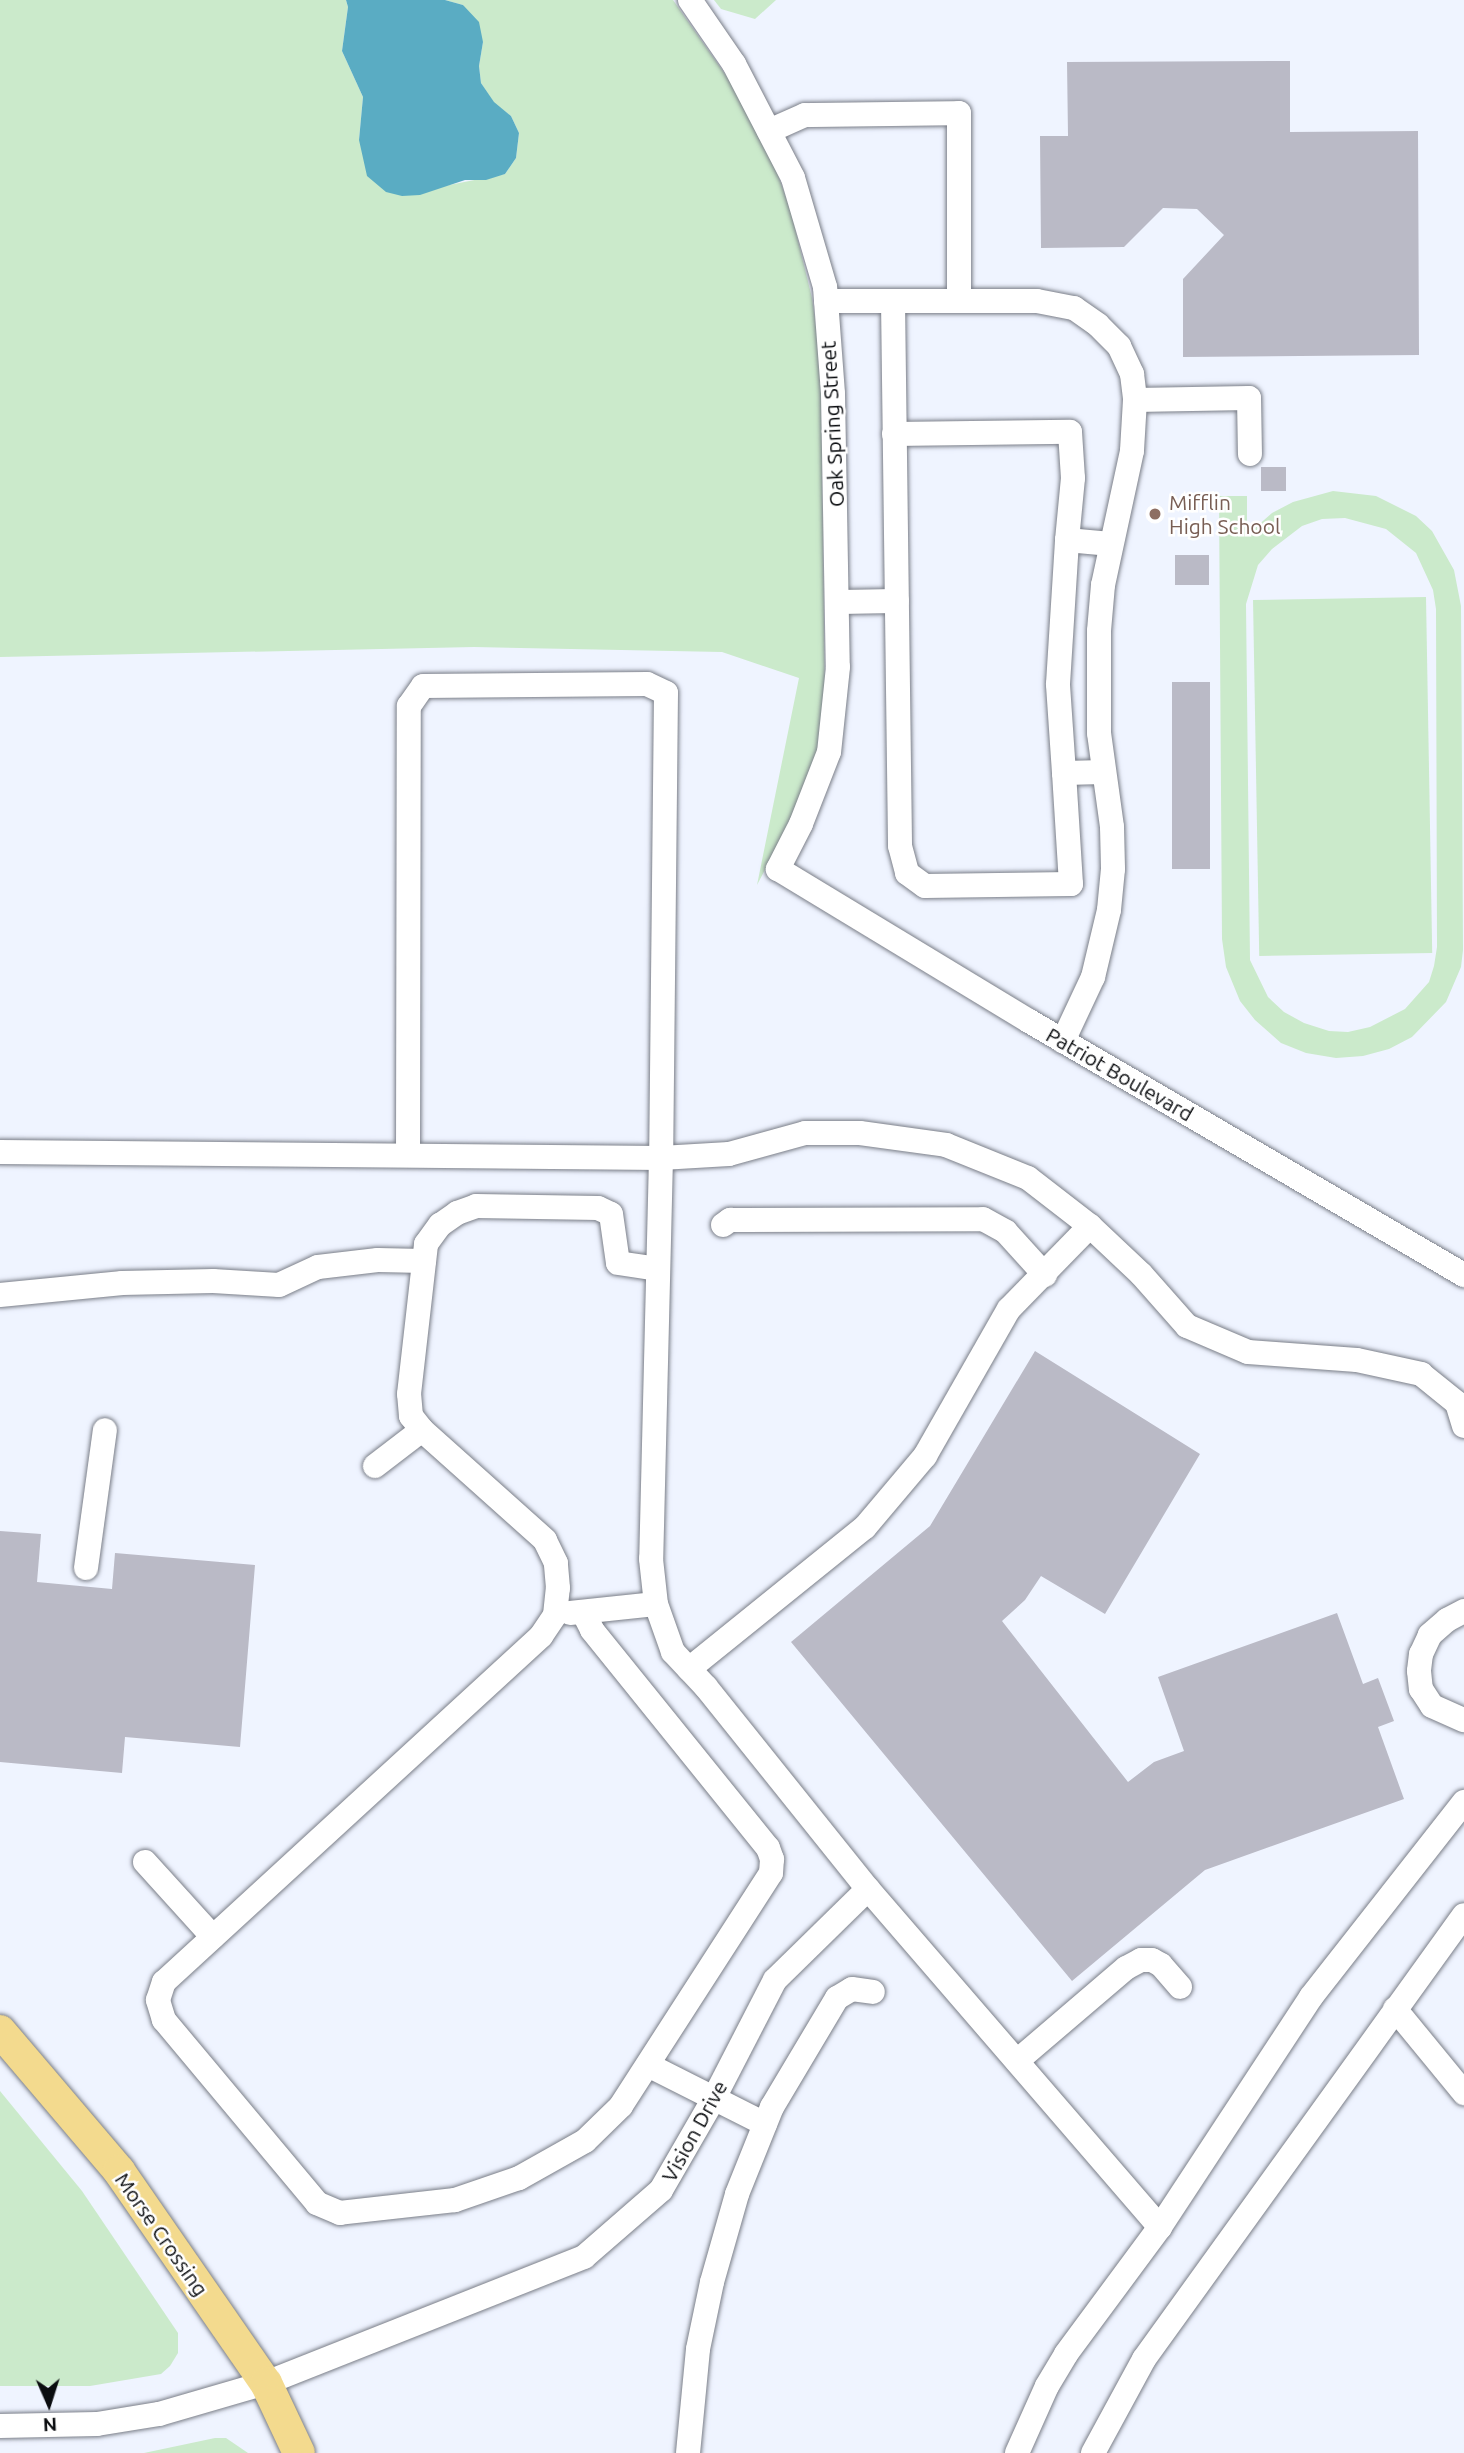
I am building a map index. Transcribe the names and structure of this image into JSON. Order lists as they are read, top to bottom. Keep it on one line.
{"streets":{"main road":["Morse Crossing"],"street":["Oak Spring Street","Patriot Boulevard","Vision Drive"]},"crossings":[["Oak Spring Street","Patriot Boulevard"],["Vision Drive","Morse Crossing"]],"places":["Mifflin High School"],"north":"bottom"}
